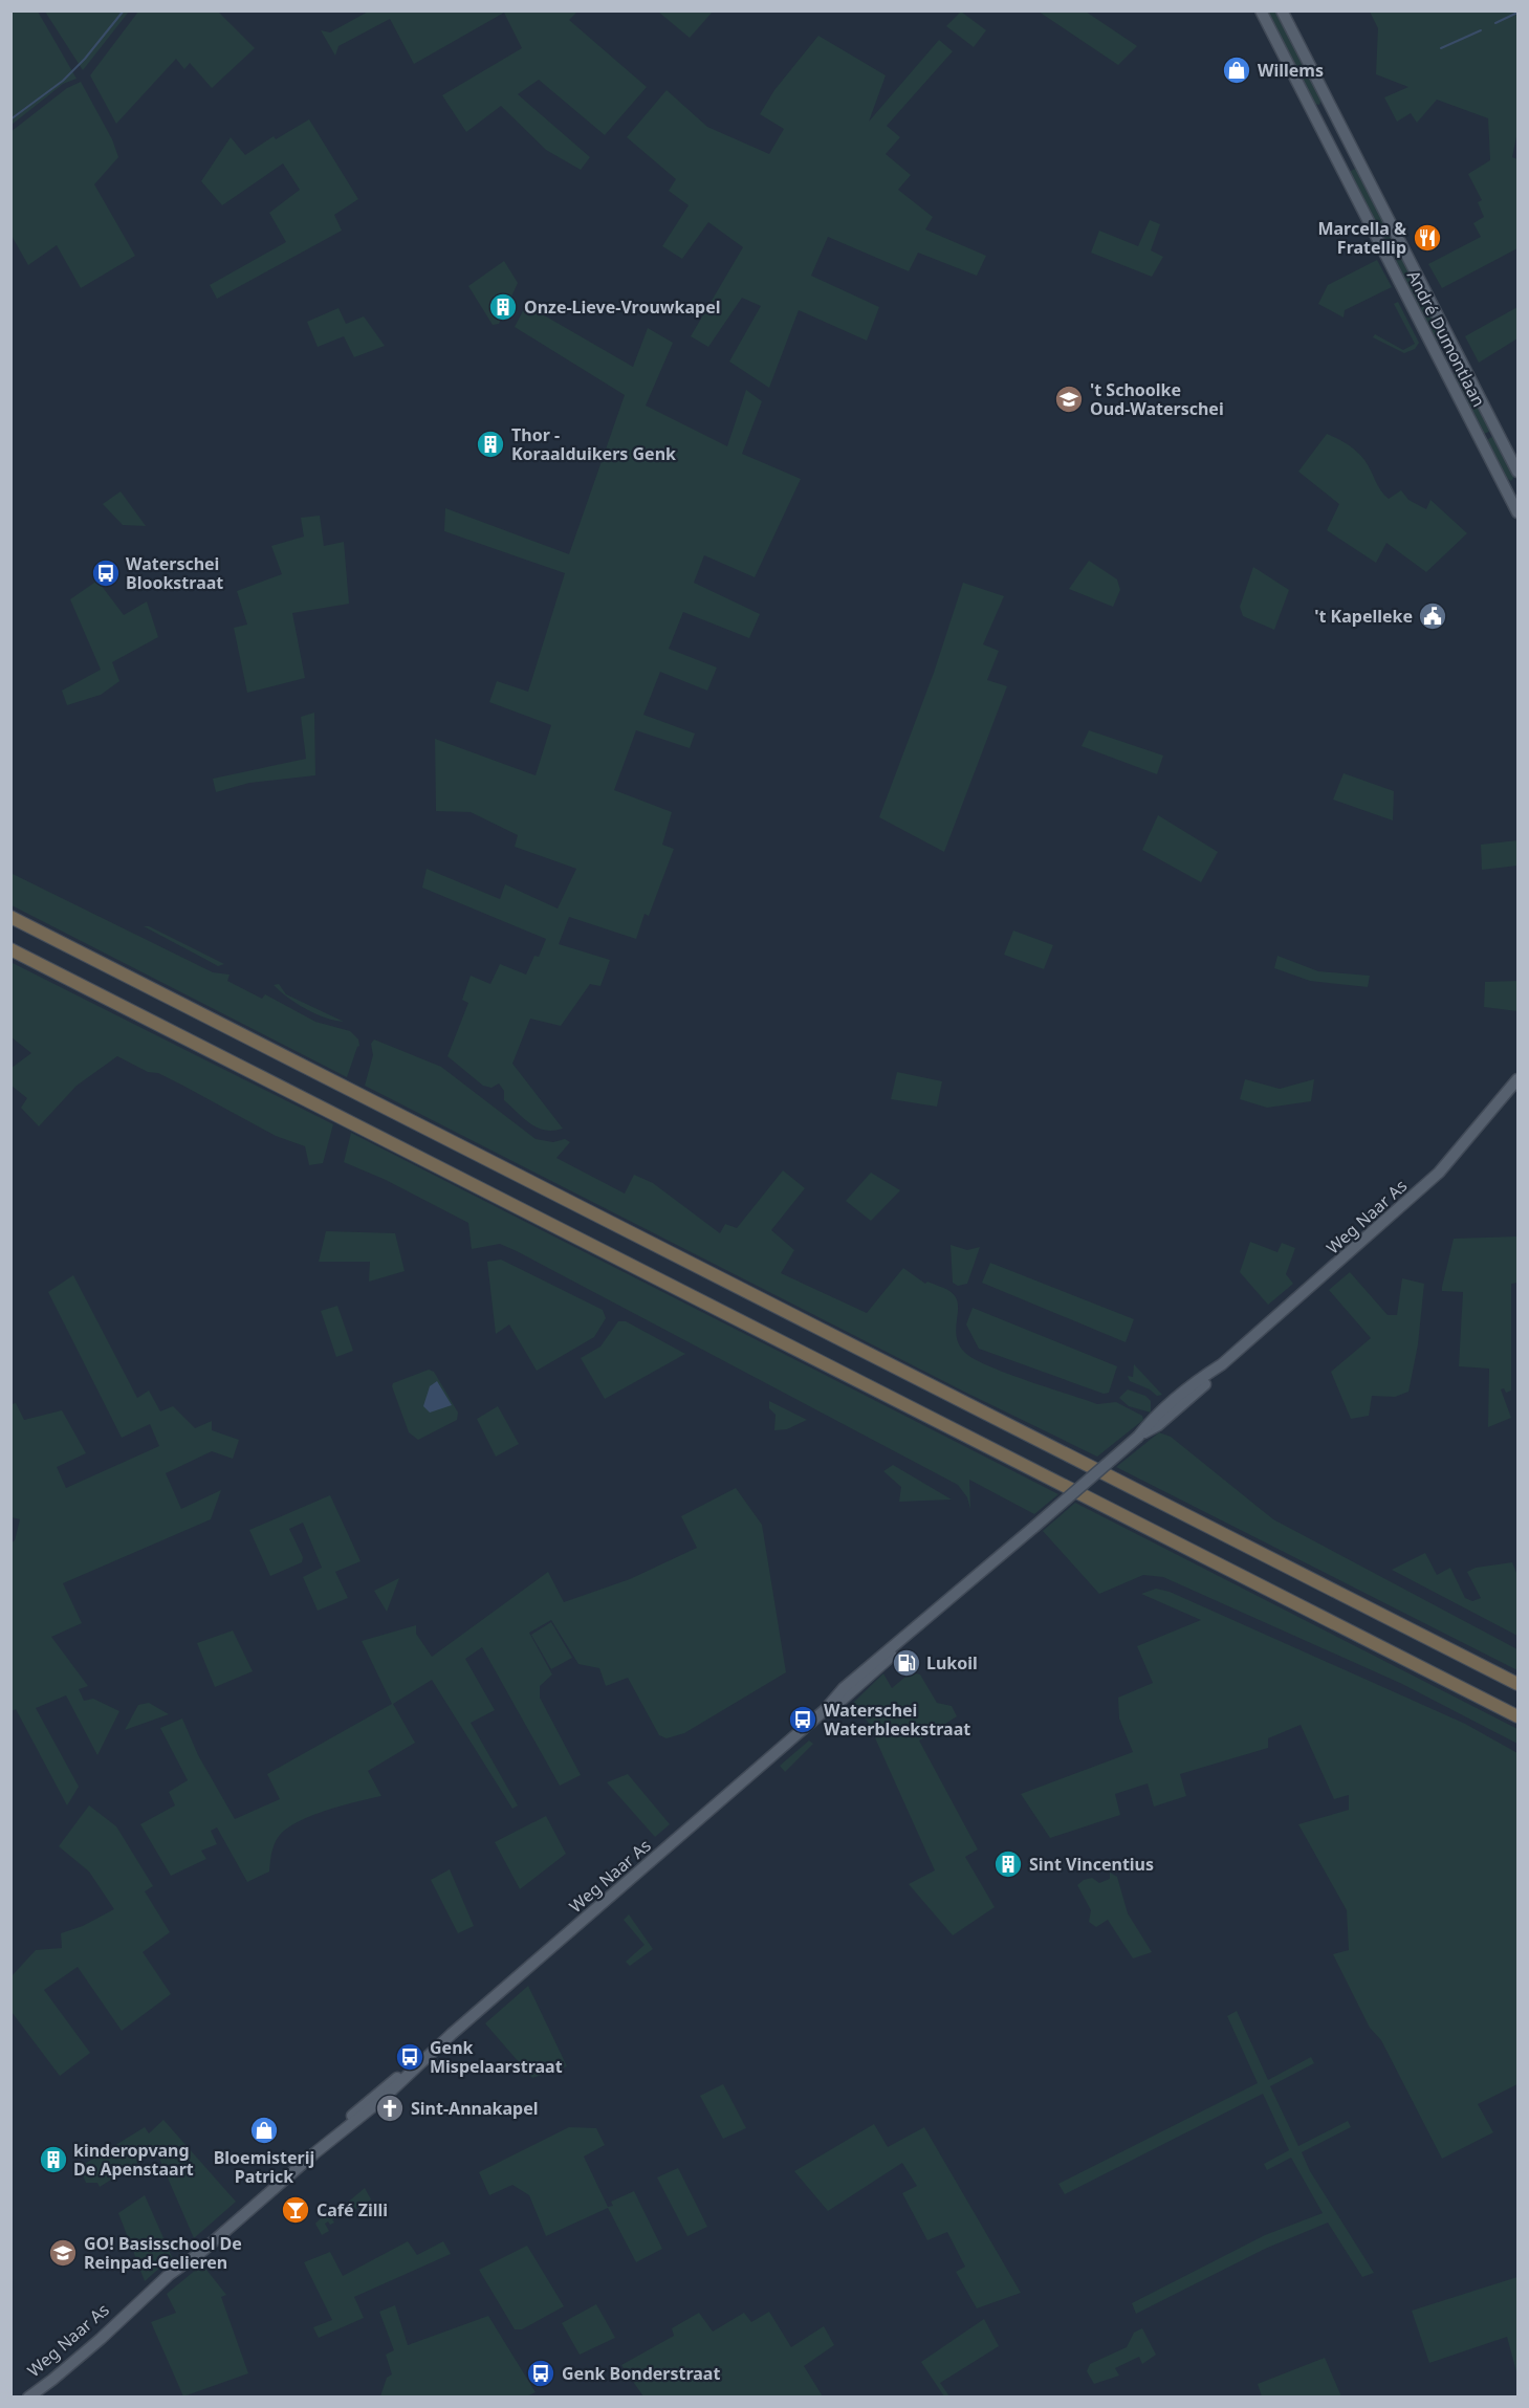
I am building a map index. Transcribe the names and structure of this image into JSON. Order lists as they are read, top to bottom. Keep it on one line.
{"streets":{"main road":["André Dumontlaan","Weg Naar As"]},"places":{"shop":["Willems","Bloemisterij Patrick"],"restaurant":["Marcella & Fratellip"],"building":["Onze-Lieve-Vrouwkapel","Thor - Koraalduikers Genk","Sint Vincentius","kinderopvang De Apenstaart"],"school or university":["'t Schoolke Oud-Waterschei","GO! Basisschool De Reinpad-Gelieren"],"bus stop":["Waterschei Blookstraat","Waterschei Waterbleekstraat","Genk Mispelaarstraat","Genk Bonderstraat"],"public building":["'t Kapelleke"],"fuel station":["Lukoil"],"church":["Sint-Annakapel"],"bar":["Café Zilli"]}}
